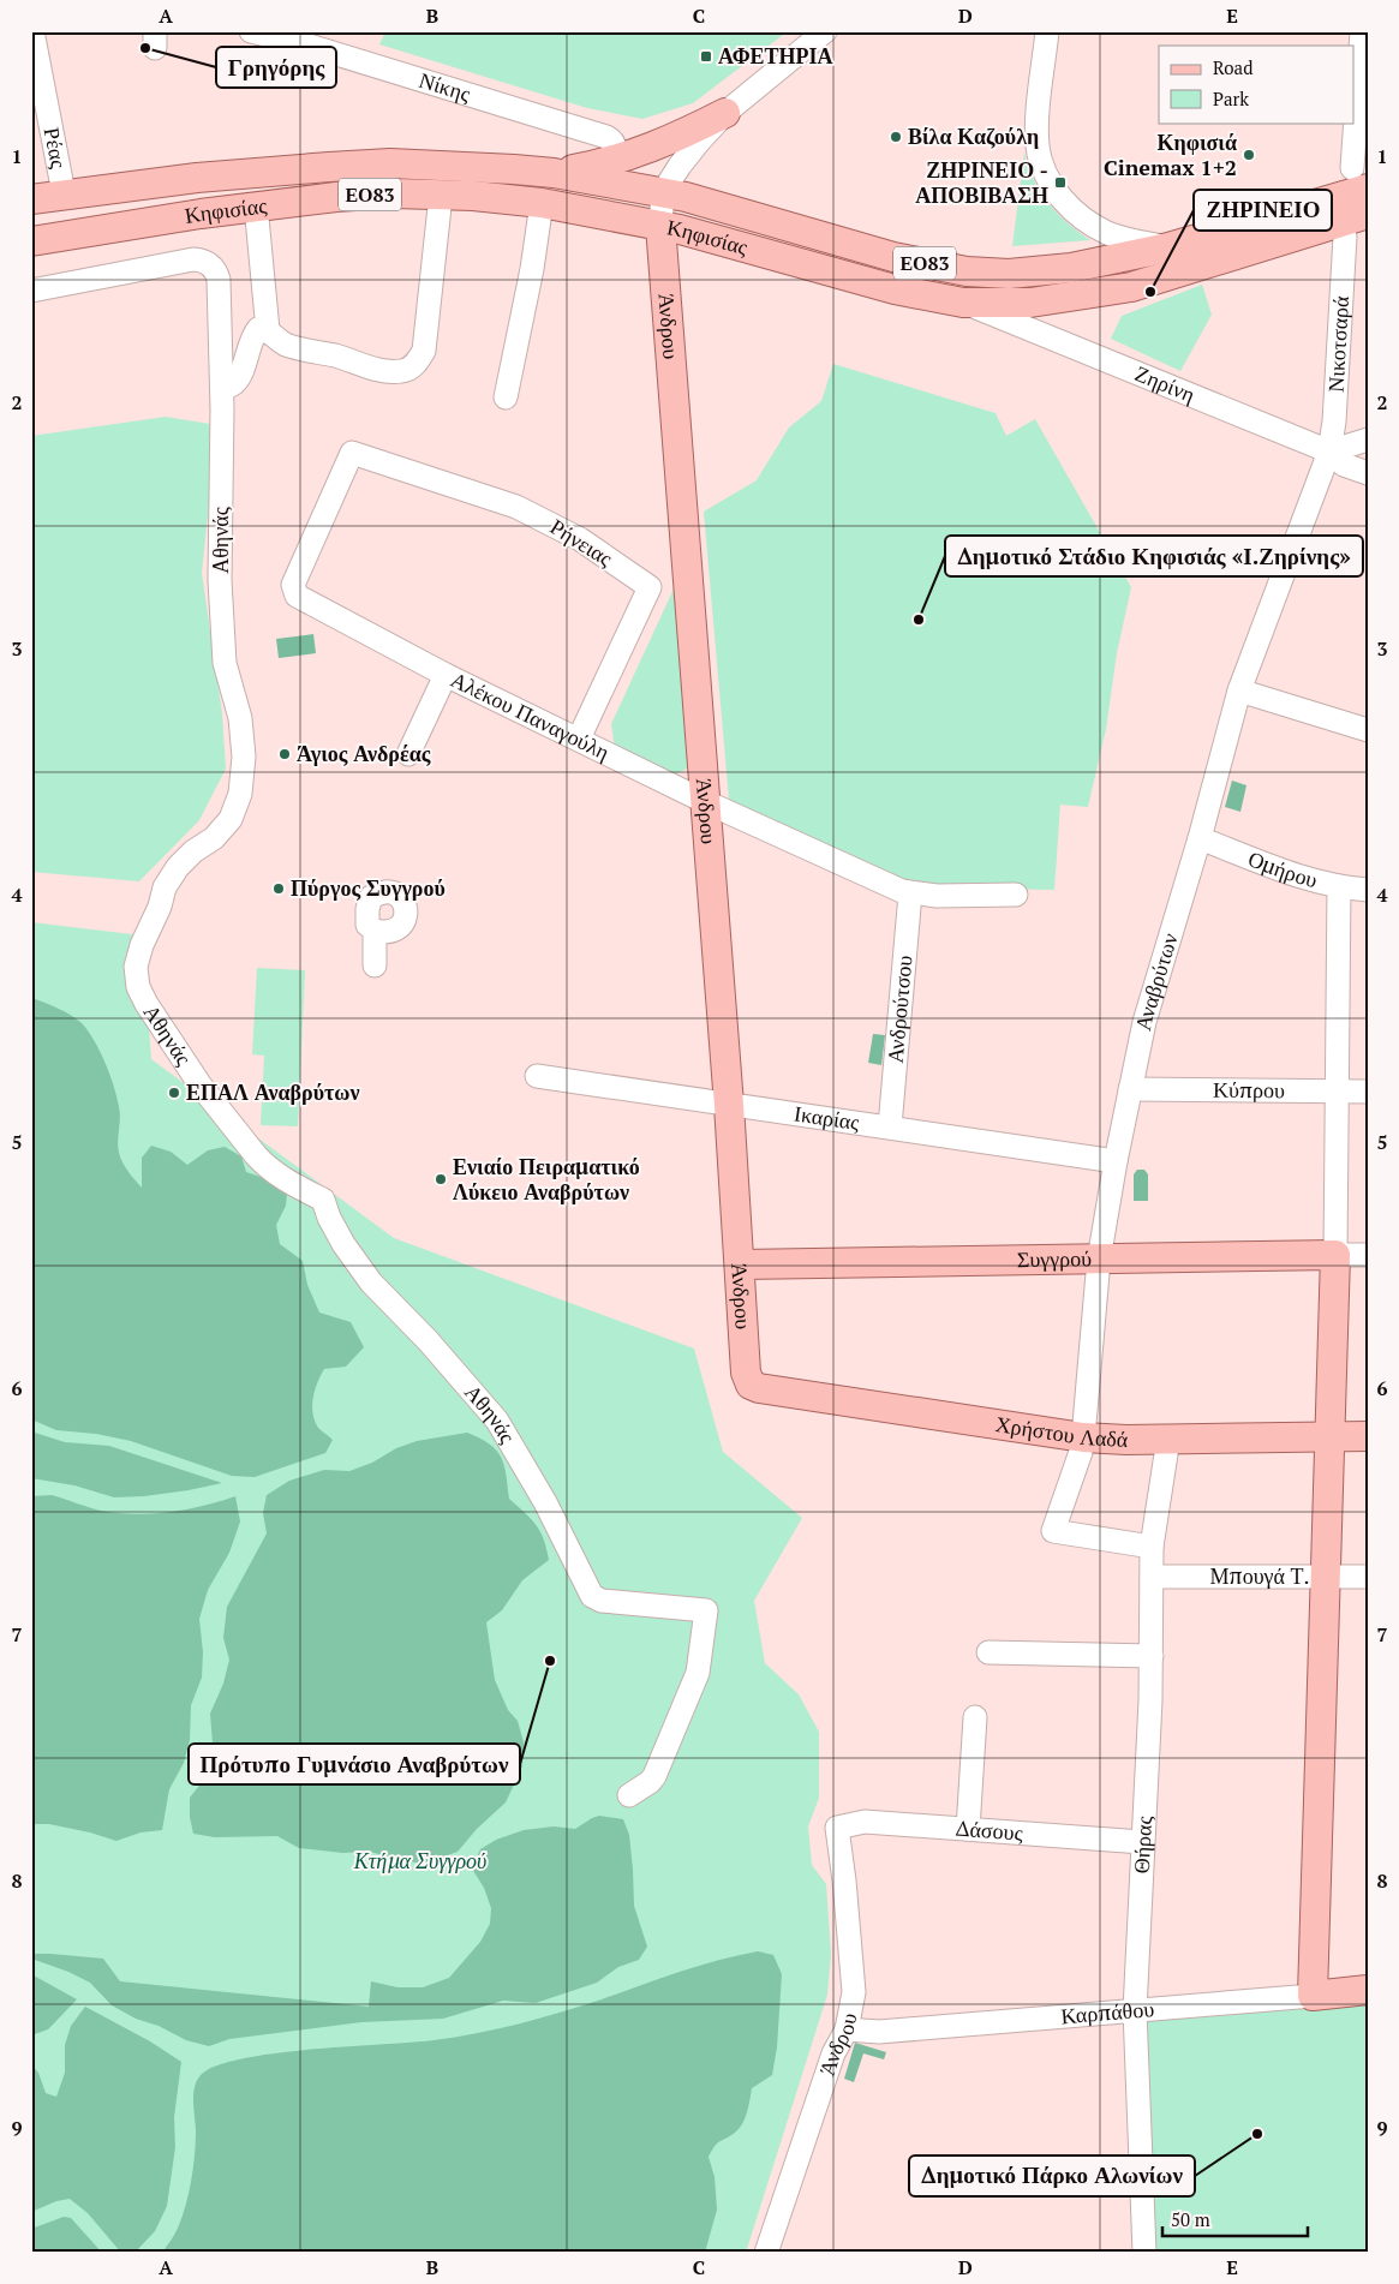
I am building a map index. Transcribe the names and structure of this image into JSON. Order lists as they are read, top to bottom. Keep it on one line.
{"streets":{"main road":["ΕΟ83","Κηφισίας","Άνδρου","Συγγρού","Χρήστου Λαδά","Καρπάθου"],"street":["Νίκης","Ρέας","Νικοτσαρά","Ζηρίνη","Αθηνάς","Ρήνειας","Αλέκου Παναγούλη","Ομήρου","Αναβρύτων","Ανδρούτσου","Κύπρου","Ικαρίας","Μπουγά Τ.","Δάσους","Θήρας"]},"crossings":[["Ρέας","Κηφισίας"],["Κηφισίας","Άνδρου"],["Κηφισίας","Ζηρίνη"],["Άνδρου","Αλέκου Παναγούλη"],["Άνδρου","Ικαρίας"],["Άνδρου","Συγγρού"],["Άνδρου","Χρήστου Λαδά"],["Άνδρου","Δάσους"],["Άνδρου","Καρπάθου"],["Νικοτσαρά","Ζηρίνη"],["Νικοτσαρά","Αναβρύτων"],["Ζηρίνη","Αναβρύτων"],["Ρήνειας","Αλέκου Παναγούλη"],["Αλέκου Παναγούλη","Ανδρούτσου"],["Ομήρου","Αναβρύτων"],["Αναβρύτων","Κύπρου"],["Αναβρύτων","Ικαρίας"],["Αναβρύτων","Συγγρού"],["Αναβρύτων","Χρήστου Λαδά"],["Αναβρύτων","Θήρας"],["Ανδρούτσου","Ικαρίας"],["Χρήστου Λαδά","Θήρας"],["Μπουγά Τ.","Θήρας"],["Δάσους","Θήρας"],["Θήρας","Καρπάθου"]],"parks":["Κτήμα Συγγρού"],"places":{"other":["Γρηγόρης","Βίλα Καζούλη","Κηφισιά Cinemax 1+2","ΖΗΡΙΝΕΙΟ","Δημοτικό Στάδιο Κηφισιάς «Ι.Ζηρίνης»","Άγιος Ανδρέας","Πύργος Συγγρού","ΕΠΑΛ Αναβρύτων","Ενιαίο Πειραματικό Λύκειο Αναβρύτων","Πρότυπο Γυμνάσιο Αναβρύτων","Δημοτικό Πάρκο Αλωνίων"],"transit":["ΑΦΕΤΗΡΙΑ","ΖΗΡΙΝΕΙΟ - ΑΠΟΒΙΒΑΣΗ"]},"legend":["Road","Park"],"scale_bar":"50 m","grid":{"columns":["A","B","C","D","E"],"rows":["1","2","3","4","5","6","7","8","9"]}}
